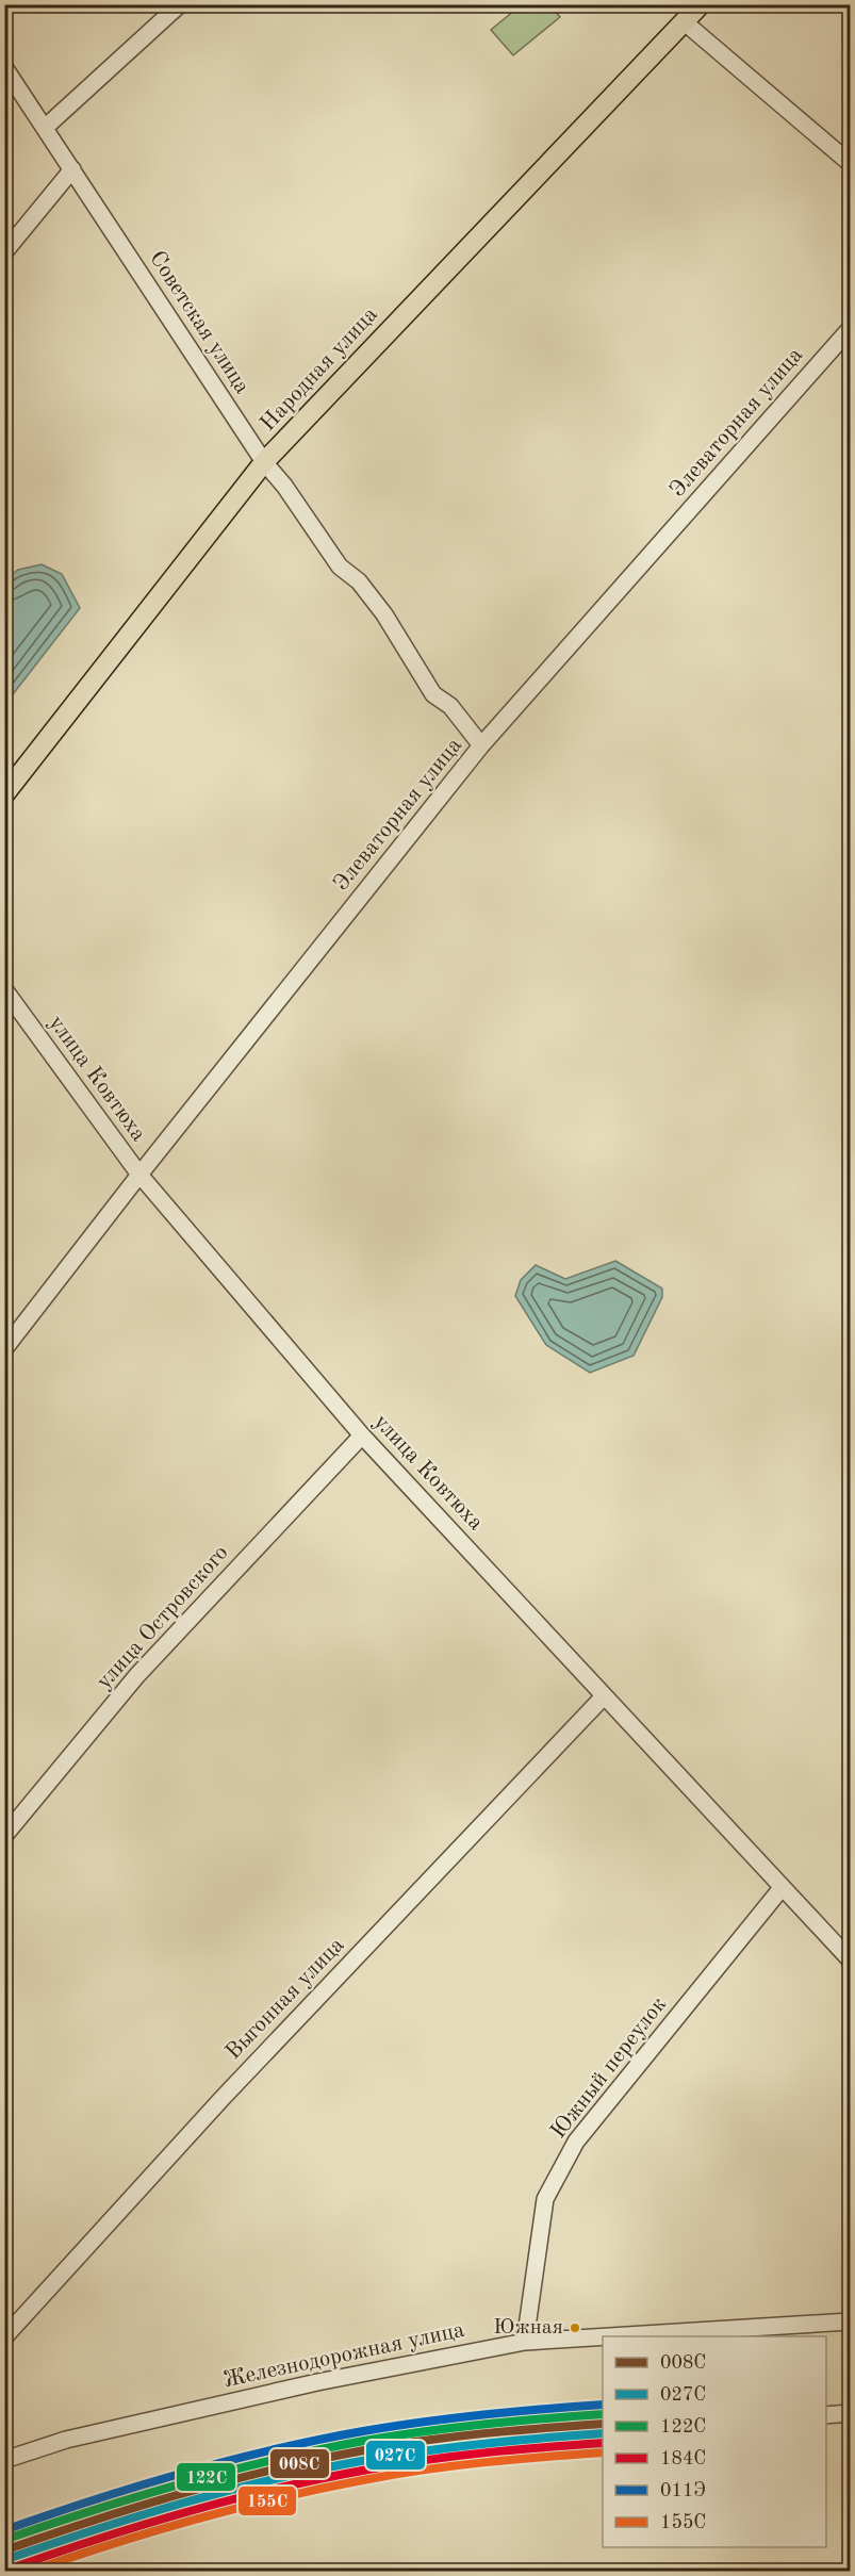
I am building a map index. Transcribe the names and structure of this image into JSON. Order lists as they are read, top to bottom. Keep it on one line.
{"streets":{"main road":["Народная улица"],"street":["Советская улица","Элеваторная улица","улица Ковтюха","улица Островского","Выгонная улица","Южный переулок","Железнодорожная улица"]},"crossings":[["Советская улица","Народная улица"],["Советская улица","Элеваторная улица"],["Элеваторная улица","улица Ковтюха"],["улица Ковтюха","улица Островского"],["улица Ковтюха","Выгонная улица"],["улица Ковтюха","Южный переулок"],["Южный переулок","Железнодорожная улица"]],"places":["Южная"],"lines":["transit line 011Э","transit line 122С","transit line 008С","transit line 027С","transit line 184С","transit line 155С"],"legend":["008С","027С","122С","184С","011Э","155С"]}
